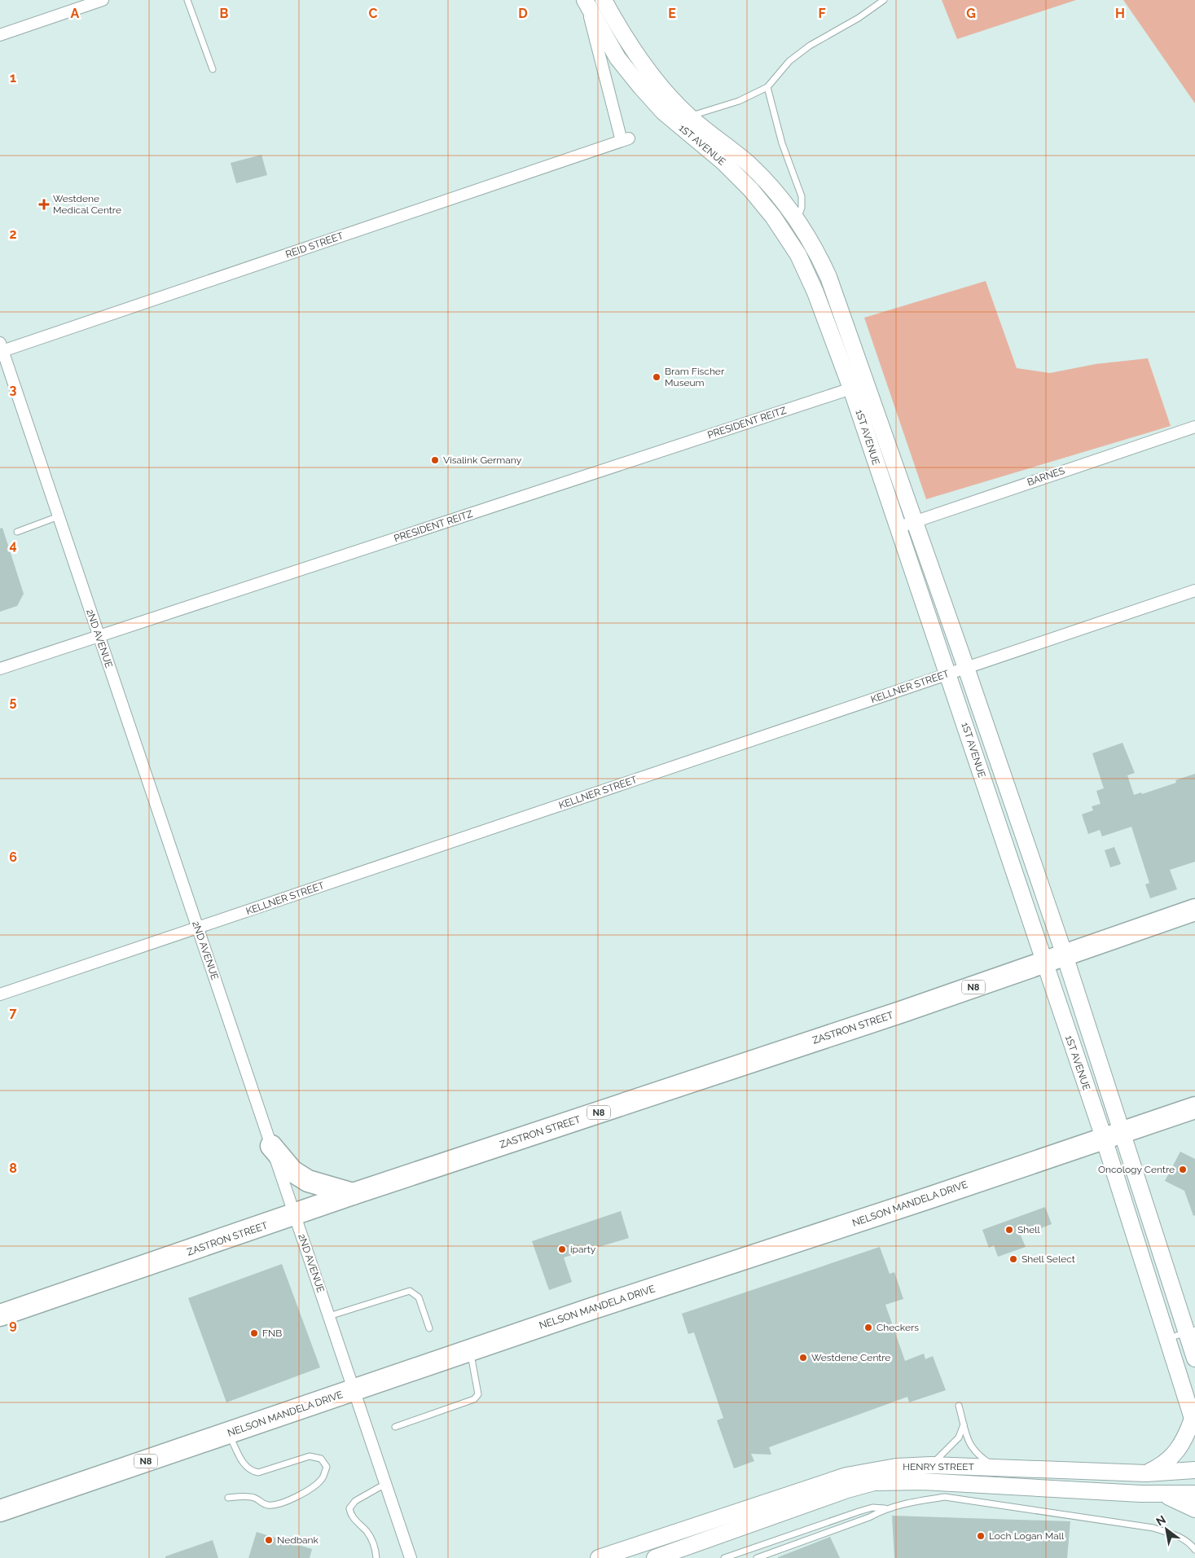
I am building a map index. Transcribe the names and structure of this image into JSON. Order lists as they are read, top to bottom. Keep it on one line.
{"streets":{"highway":["N8","ZASTRON STREET","NELSON MANDELA DRIVE"],"street":["1ST AVENUE","REID STREET","PRESIDENT REITZ","BARNES","2ND AVENUE","KELLNER STREET","HENRY STREET"]},"crossings":[["1ST AVENUE","REID STREET"],["1ST AVENUE","PRESIDENT REITZ"],["1ST AVENUE","BARNES"],["1ST AVENUE","KELLNER STREET"],["1ST AVENUE","ZASTRON STREET"],["1ST AVENUE","NELSON MANDELA DRIVE"],["REID STREET","2ND AVENUE"],["PRESIDENT REITZ","2ND AVENUE"],["2ND AVENUE","KELLNER STREET"],["2ND AVENUE","ZASTRON STREET"],["2ND AVENUE","NELSON MANDELA DRIVE"]],"places":{"health":["Westdene Medical Centre"],"other":["Bram Fischer Museum","Visalink Germany","Oncology Centre","Shell","iparty","Shell Select","Checkers","FNB","Westdene Centre","Loch Logan Mall","Nedbank"]},"north":"top left","grid":{"columns":["A","B","C","D","E","F","G","H"],"rows":["1","2","3","4","5","6","7","8","9"]}}
